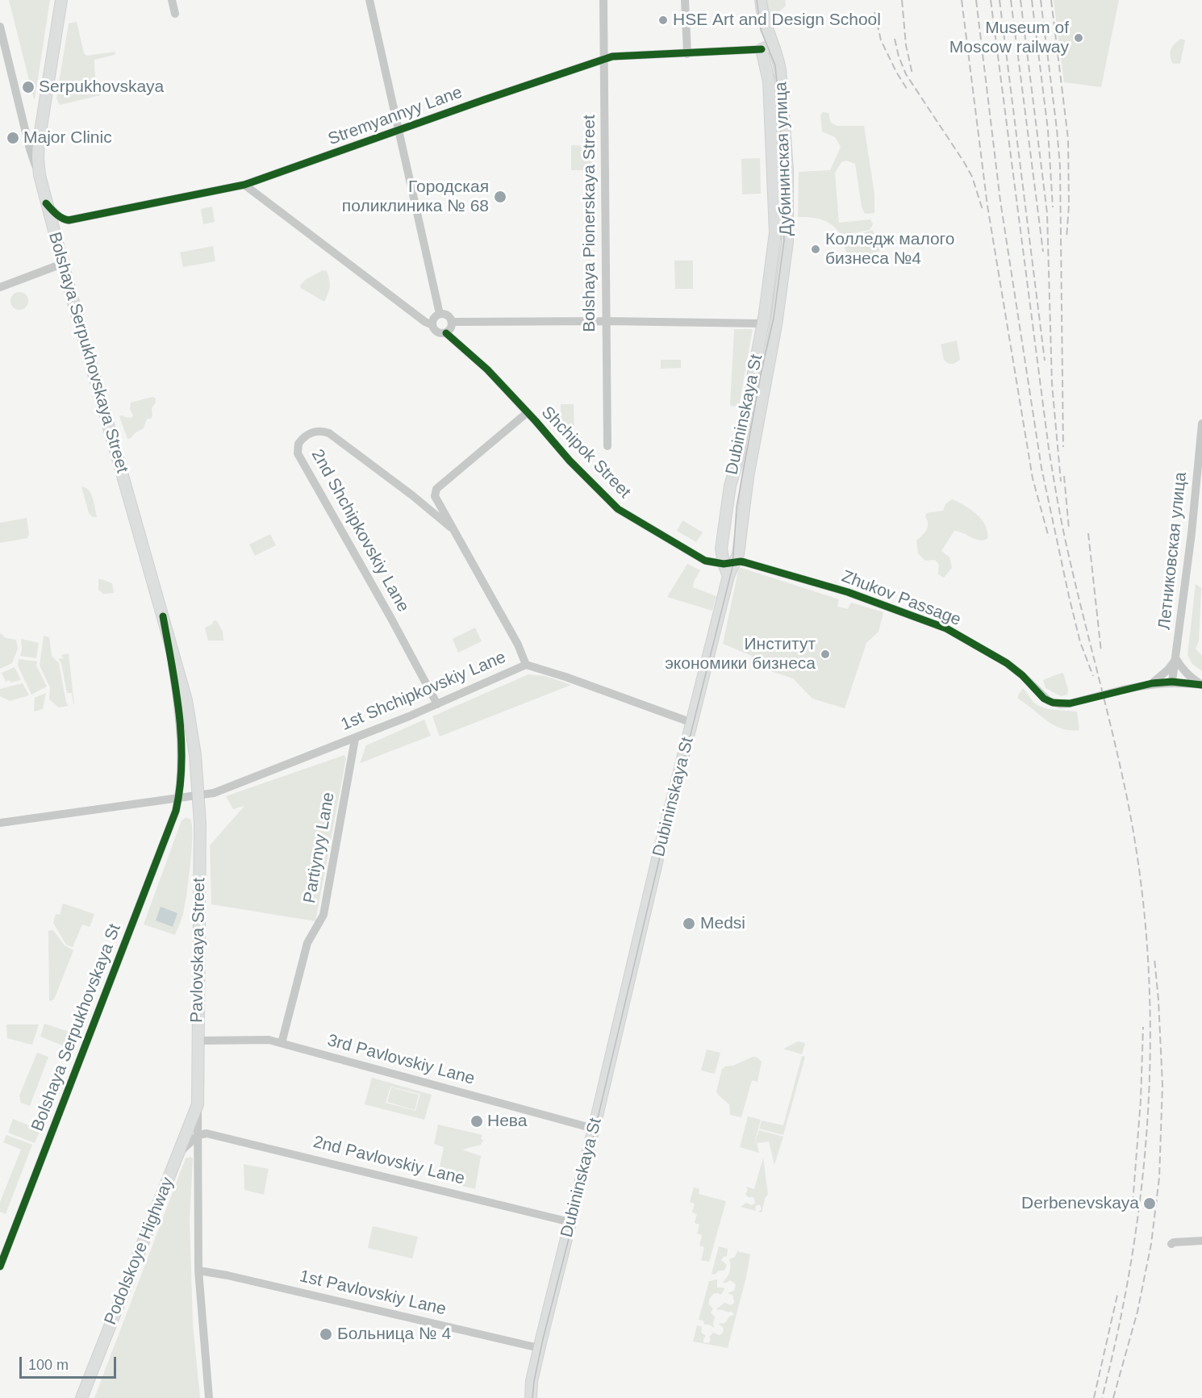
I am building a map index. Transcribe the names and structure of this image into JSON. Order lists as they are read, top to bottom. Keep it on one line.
{"streets":{"main road":["Дубининская улица","Bolshaya Serpukhovskaya Street","Dubininskaya St","Pavlovskaya Street","Podolskoye Highway"],"street":["Stremyannyy Lane","Bolshaya Pionerskaya Street","Shchipok Street","2nd Shchipkovskiy Lane","Летниковская улица","1st Shchipkovskiy Lane","Partiynyy Lane","Bolshaya Serpukhovskaya St","3rd Pavlovskiy Lane","2nd Pavlovskiy Lane","1st Pavlovskiy Lane"],"cycle path":["Zhukov Passage"]},"crossings":[["Stremyannyy Lane","Bolshaya Pionerskaya Street"],["Stremyannyy Lane","Bolshaya Serpukhovskaya Street"],["Stremyannyy Lane","Dubininskaya St"],["Дубининская улица","Dubininskaya St"],["Bolshaya Serpukhovskaya Street","1st Shchipkovskiy Lane"],["Bolshaya Serpukhovskaya Street","Pavlovskaya Street"],["Bolshaya Serpukhovskaya Street","Bolshaya Serpukhovskaya St"],["Dubininskaya St","Shchipok Street"],["Dubininskaya St","3rd Pavlovskiy Lane"],["Dubininskaya St","2nd Pavlovskiy Lane"],["Dubininskaya St","1st Pavlovskiy Lane"],["2nd Shchipkovskiy Lane","1st Shchipkovskiy Lane"],["1st Shchipkovskiy Lane","Partiynyy Lane"],["1st Shchipkovskiy Lane","Pavlovskaya Street"],["1st Shchipkovskiy Lane","Bolshaya Serpukhovskaya St"],["Partiynyy Lane","3rd Pavlovskiy Lane"],["Pavlovskaya Street","3rd Pavlovskiy Lane"],["Pavlovskaya Street","Podolskoye Highway"]],"places":["HSE Art and Design School","Museum of Moscow railway","Serpukhovskaya","Major Clinic","Городская поликлиника № 68","Колледж малого бизнеса №4","Институт экономики бизнеса","Medsi","Нева","Derbenevskaya","Больница № 4"],"scale_bar":"100 m"}
